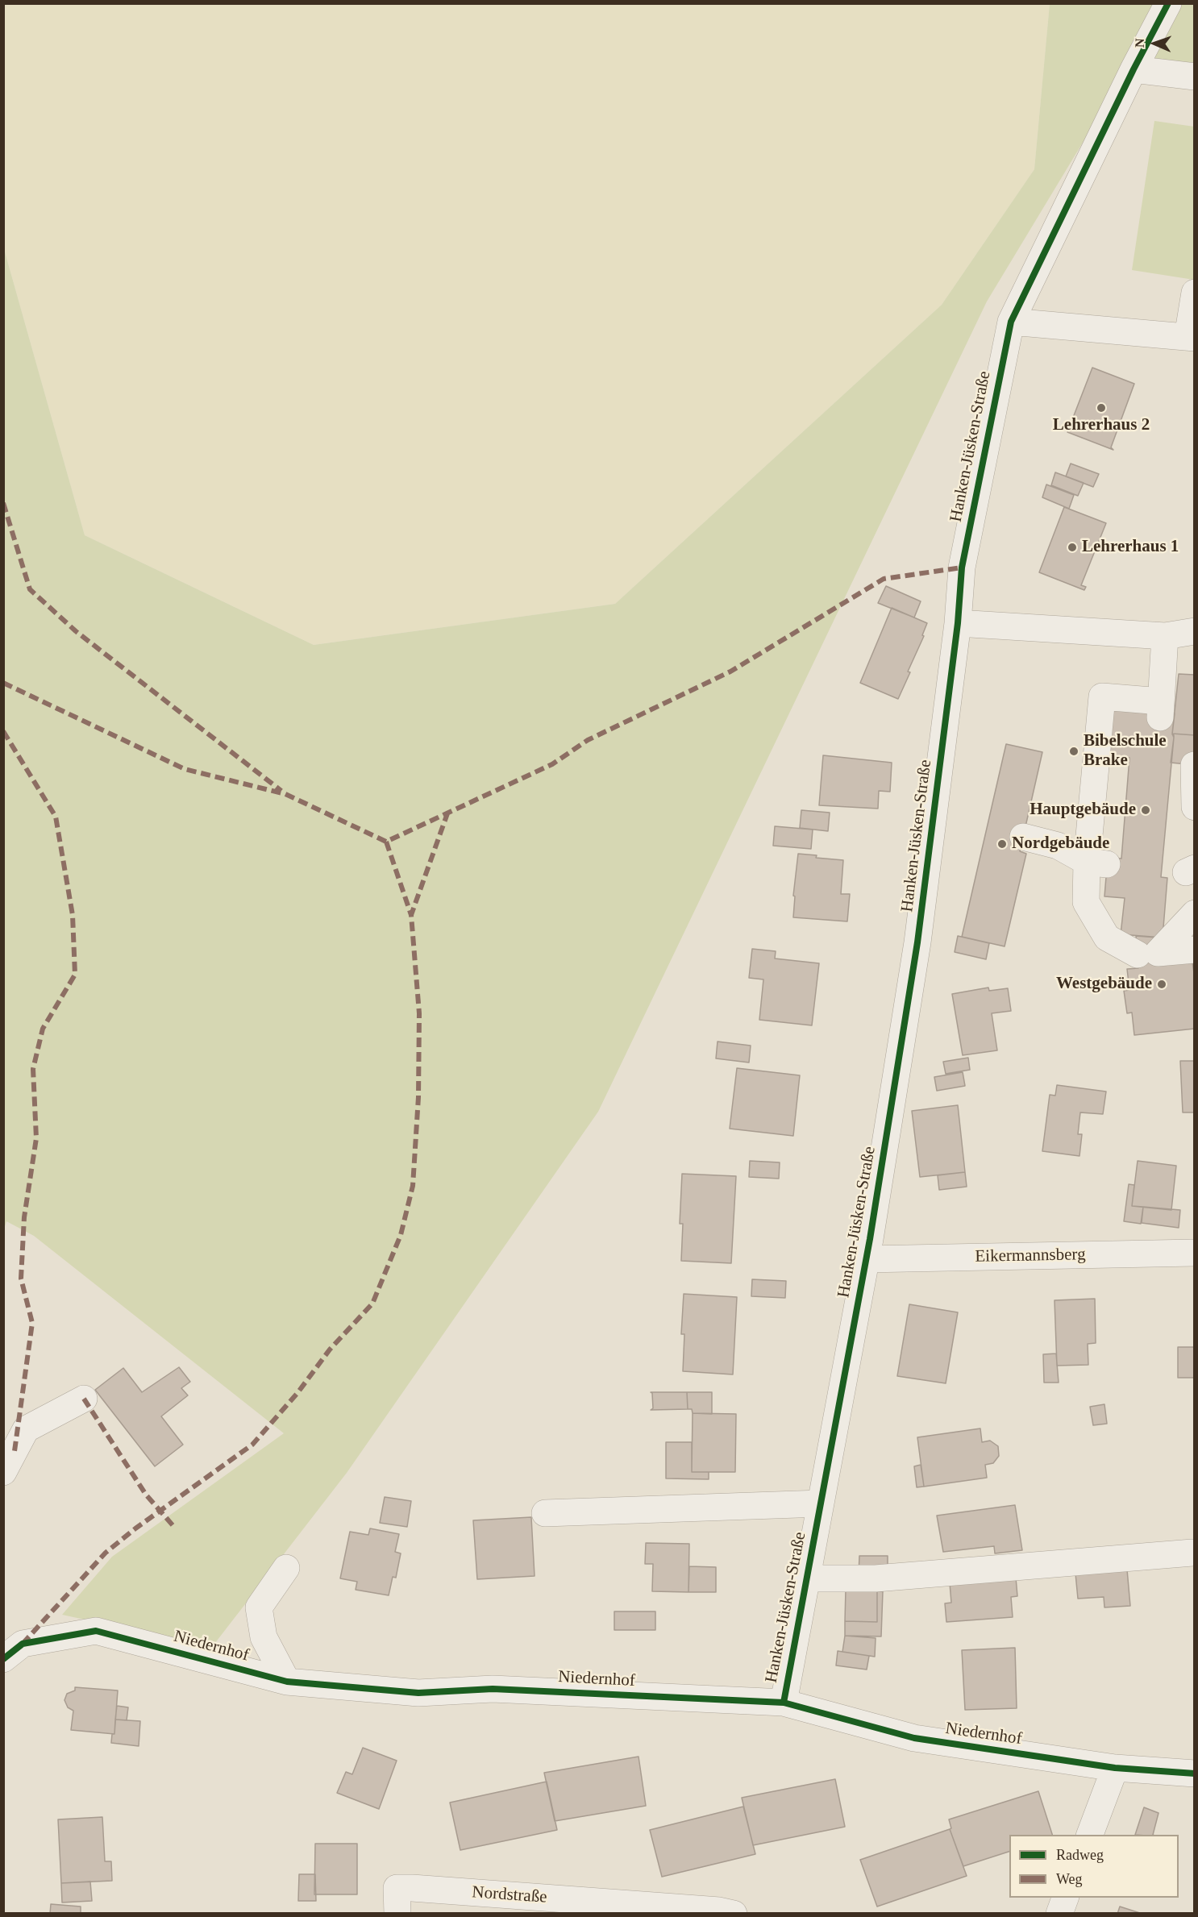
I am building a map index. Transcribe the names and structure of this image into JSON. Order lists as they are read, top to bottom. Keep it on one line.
{"streets":{"street":["Hanken-Jüsken-Straße","Eikermannsberg","Niedernhof","Nordstraße"]},"crossings":[["Hanken-Jüsken-Straße","Eikermannsberg"],["Hanken-Jüsken-Straße","Niedernhof"]],"places":["Lehrerhaus 2","Lehrerhaus 1","Bibelschule Brake","Hauptgebäude","Nordgebäude","Westgebäude"],"legend":["Radweg","Weg"],"north":"left"}
